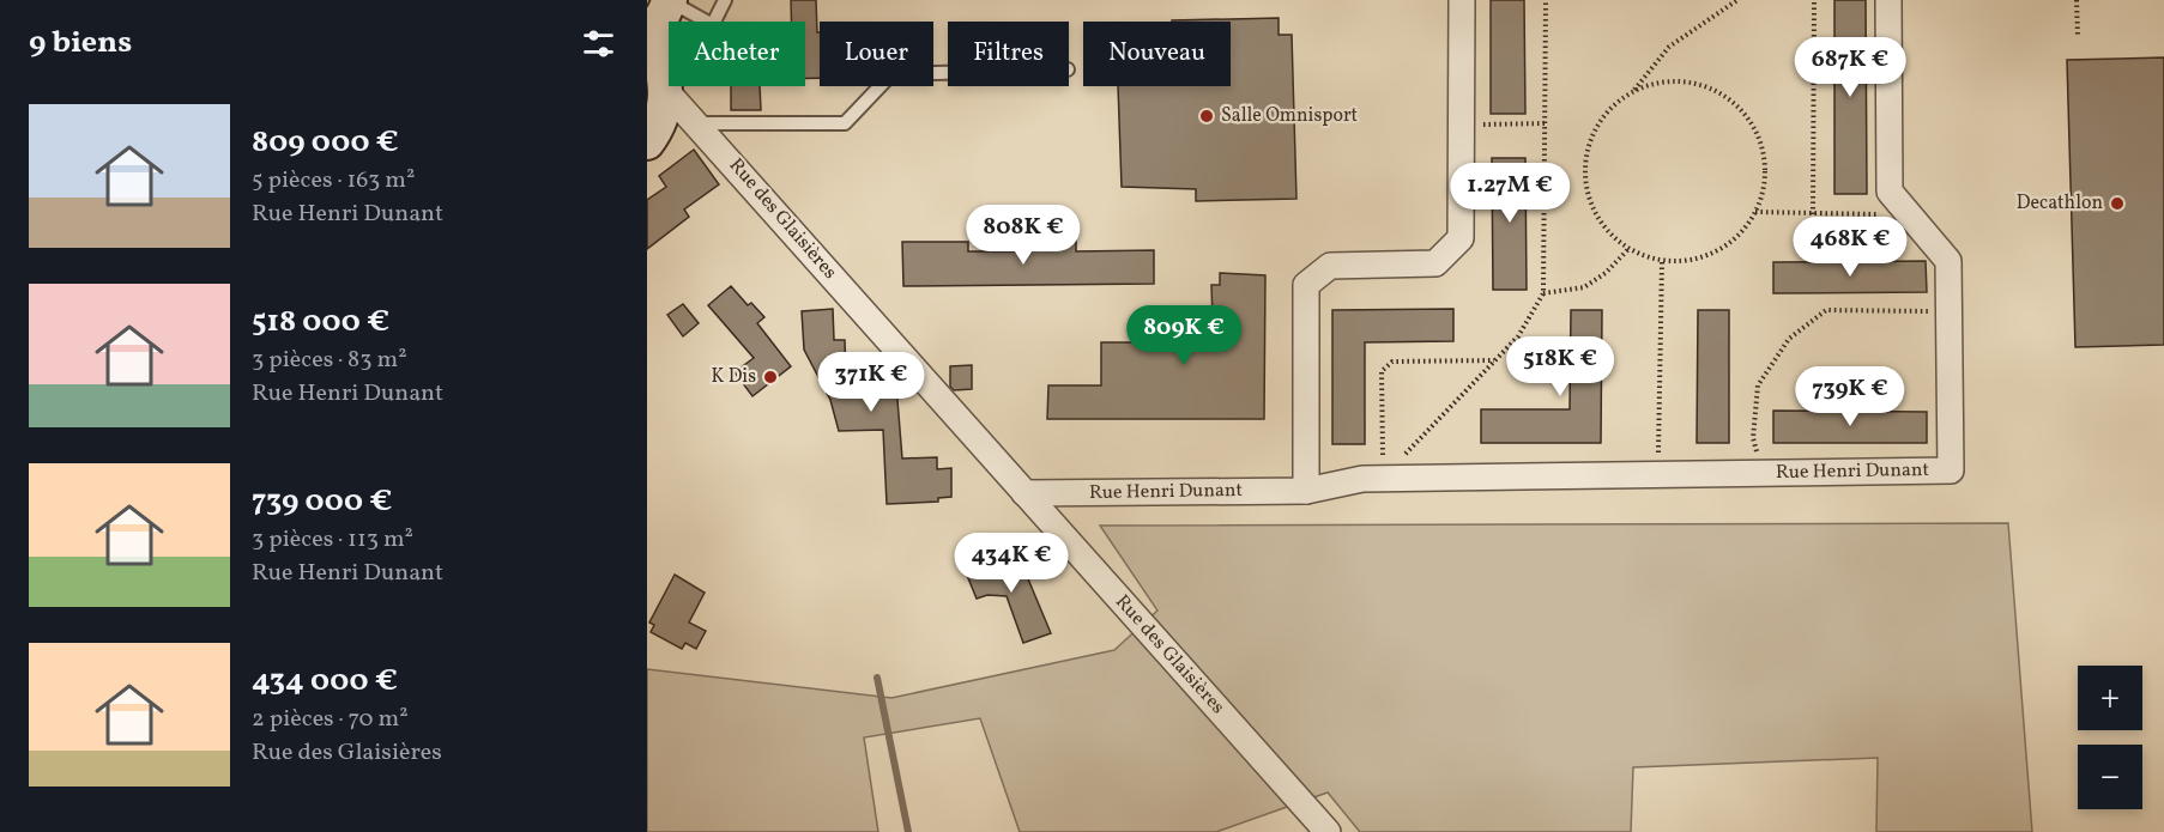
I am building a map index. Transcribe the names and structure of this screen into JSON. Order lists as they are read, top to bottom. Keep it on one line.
{"streets":{"street":["Rue des Glaisières","Rue Henri Dunant"]},"crossings":[["Rue des Glaisières","Rue Henri Dunant"]],"places":["Salle Omnisport","Decathlon","K Dis"],"page":{"heading":"9 biens","chip":["Acheter","Louer","Filtres","Nouveau"],"price":["687K €","1.27M €","808K €","468K €","809K €","518K €","371K €","739K €","434K €"],"list":[{"name":"809 000 €","note":"5 pièces · 163 m² · Rue Henri Dunant"},{"name":"518 000 €","note":"3 pièces · 83 m² · Rue Henri Dunant"},{"name":"739 000 €","note":"3 pièces · 113 m² · Rue Henri Dunant"},{"name":"434 000 €","note":"2 pièces · 70 m² · Rue des Glaisières"}],"map_buttons":["+","−"]}}
